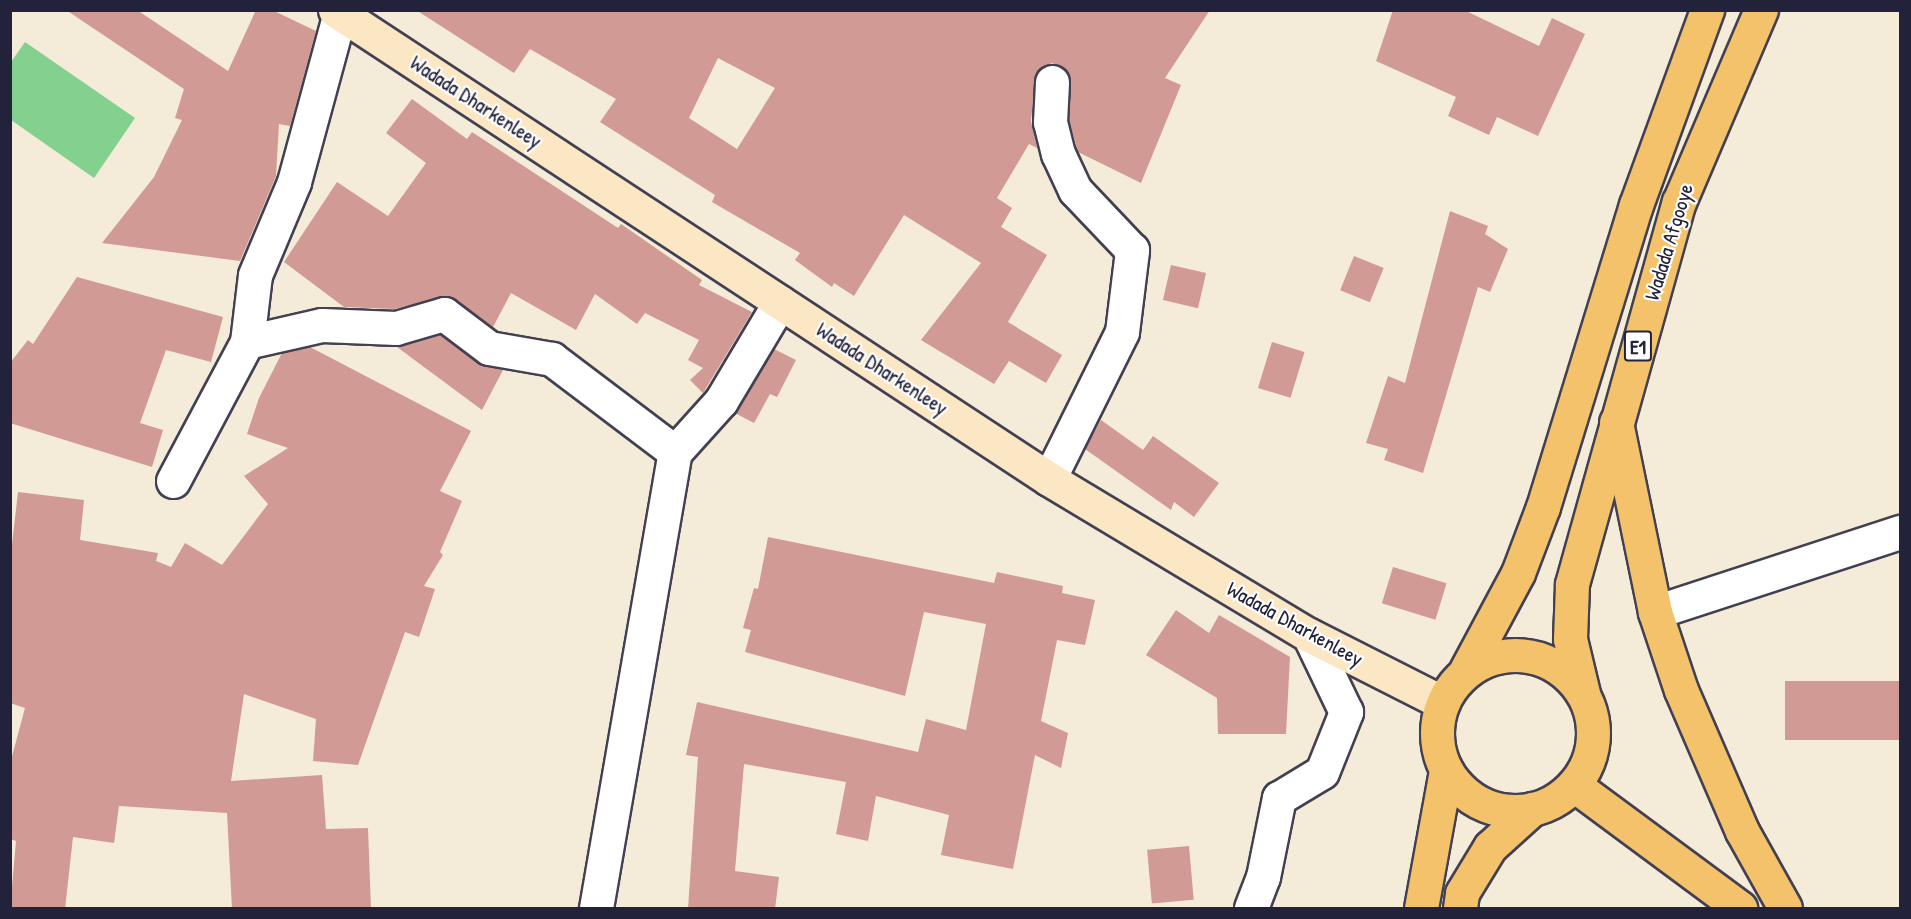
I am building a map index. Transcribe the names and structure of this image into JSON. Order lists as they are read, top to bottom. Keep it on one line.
{"streets":{"main road":["Wadada Dharkenleey","Wadada Afgooye","E1"]},"crossings":[["Wadada Dharkenleey","Wadada Afgooye"]]}
